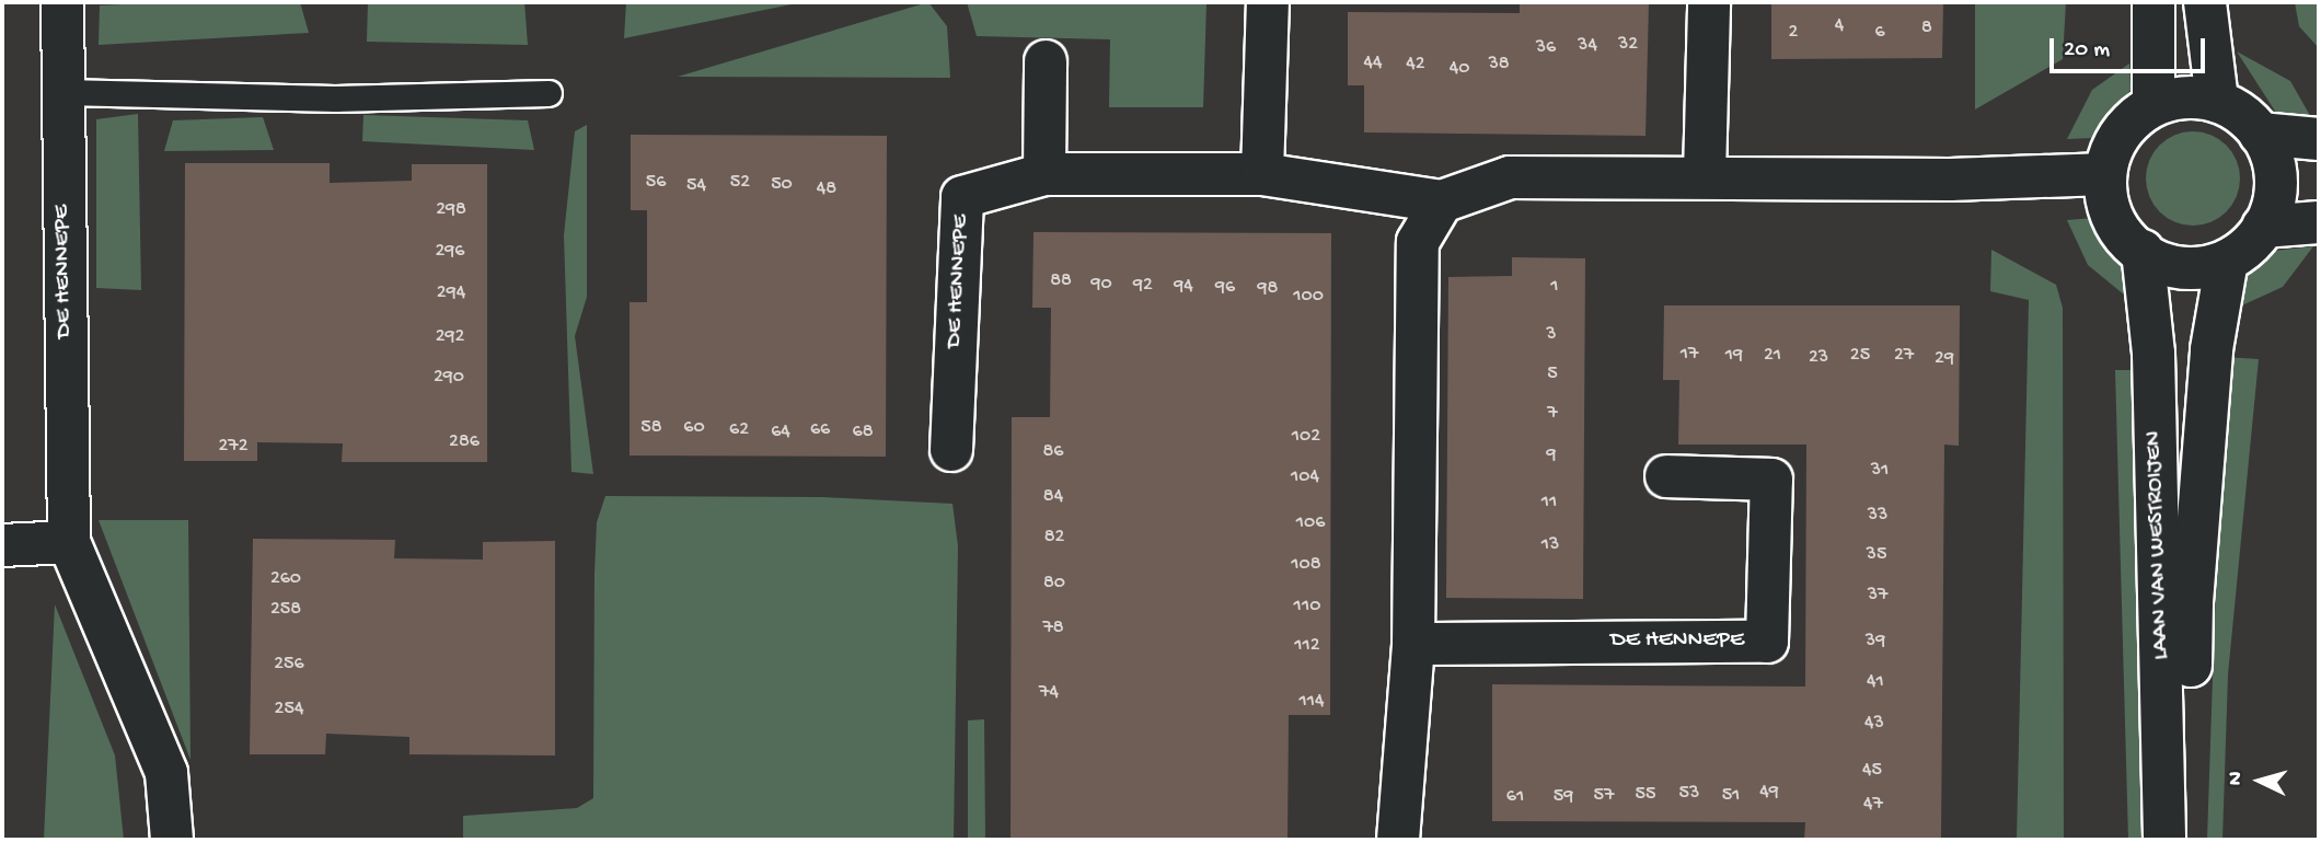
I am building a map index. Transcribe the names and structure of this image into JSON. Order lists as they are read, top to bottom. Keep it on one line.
{"streets":{"street":["DE HENNEPE","LAAN VAN WESTROIJEN"]},"crossings":[["DE HENNEPE","LAAN VAN WESTROIJEN"]],"house_numbers":["4","8","2","6","32","34","36","44","42","38","40","56","52","50","54","48","298","296","88","90","92","94","1","96","98","294","100","3","292","17","19","21","25","27","23","29","5","290","7","58","60","62","66","64","68","102","286","272","86","9","31","104","84","11","33","106","82","13","35","108","260","80","37","110","258","78","39","112","256","41","74","114","254","43","45","49","53","55","57","51","61","59","47"],"scale_bar":"20 m","north":"left"}
